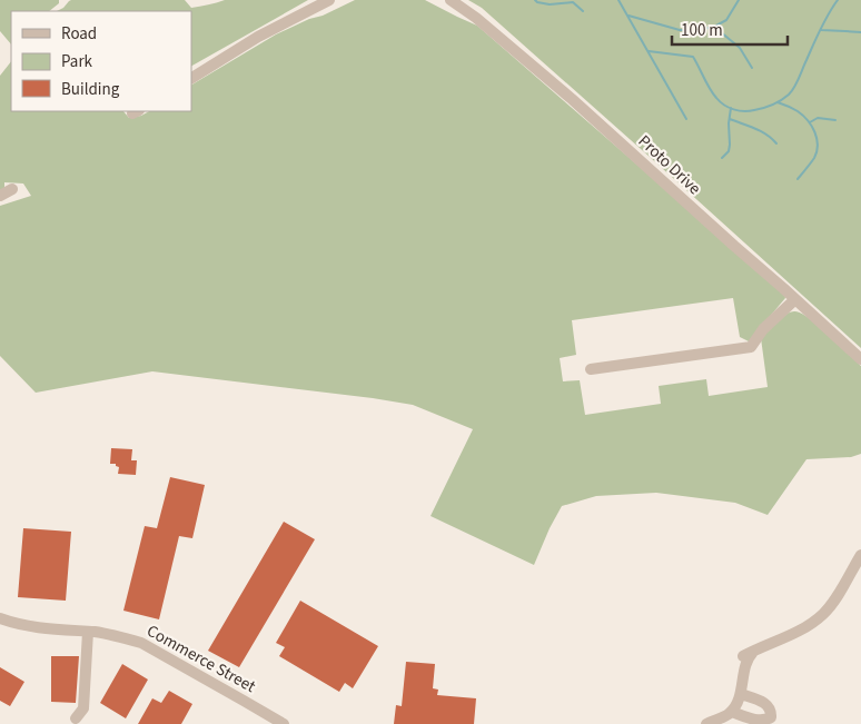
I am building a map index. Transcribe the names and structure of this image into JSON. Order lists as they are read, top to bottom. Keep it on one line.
{"streets":{"street":["Proto Drive","Commerce Street"]},"legend":["Road","Park","Building"],"scale_bar":"100 m"}
